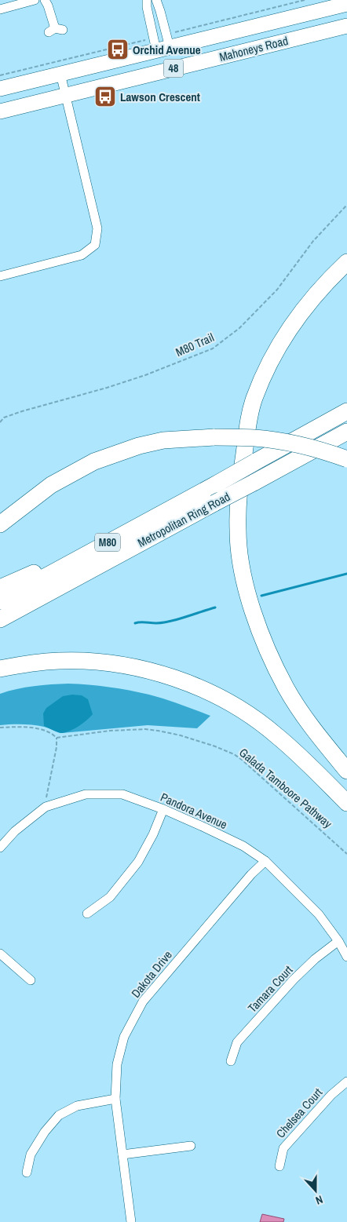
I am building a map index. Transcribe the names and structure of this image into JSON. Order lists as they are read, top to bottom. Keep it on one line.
{"streets":{"highway":["Metropolitan Ring Road","M80"],"main road":["Mahoneys Road","48"],"street":["Pandora Avenue","Dakota Drive","Tamara Court","Chelsea Court"],"path":["M80 Trail","Galada Tamboore Pathway"]},"crossings":[["Pandora Avenue","Dakota Drive"],["Pandora Avenue","Tamara Court"]],"places":{"bus stop":["Orchid Avenue","Lawson Crescent"]},"north":"bottom"}
